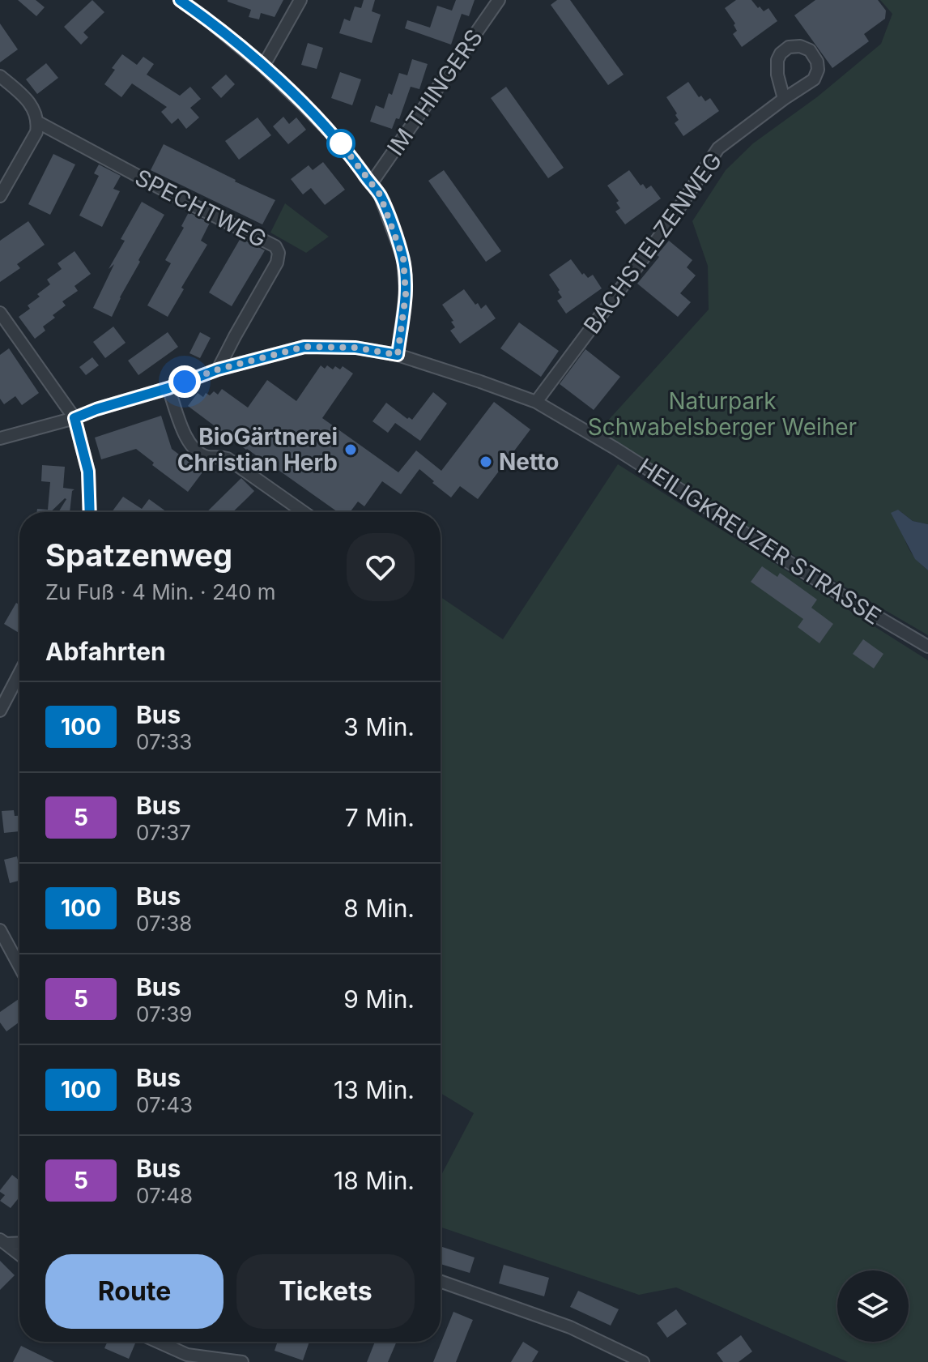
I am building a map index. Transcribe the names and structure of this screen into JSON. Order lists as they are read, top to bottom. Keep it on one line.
{"streets":{"street":["IM THINGERS","SPECHTWEG","BACHSTELZENWEG","HEILIGKREUZER STRASSE"]},"crossings":[["SPECHTWEG","HEILIGKREUZER STRASSE"],["BACHSTELZENWEG","HEILIGKREUZER STRASSE"]],"parks":["Naturpark Schwabelsberger Weiher"],"places":["BioGärtnerei Christian Herb","Netto"],"lines":["bus line 100"],"page":{"heading":[["Spatzenweg","Zu Fuß · 4 Min. · 240 m"],"Abfahrten"],"list":[{"mark":"100","name":"Bus","note":"07:33","value":"3 Min."},{"mark":"5","name":"Bus","note":"07:37","value":"7 Min."},{"mark":"100","name":"Bus","note":"07:38","value":"8 Min."},{"mark":"5","name":"Bus","note":"07:39","value":"9 Min."},{"mark":"100","name":"Bus","note":"07:43","value":"13 Min."},{"mark":"5","name":"Bus","note":"07:48","value":"18 Min."}],"buttons":["Route","Tickets"]}}
